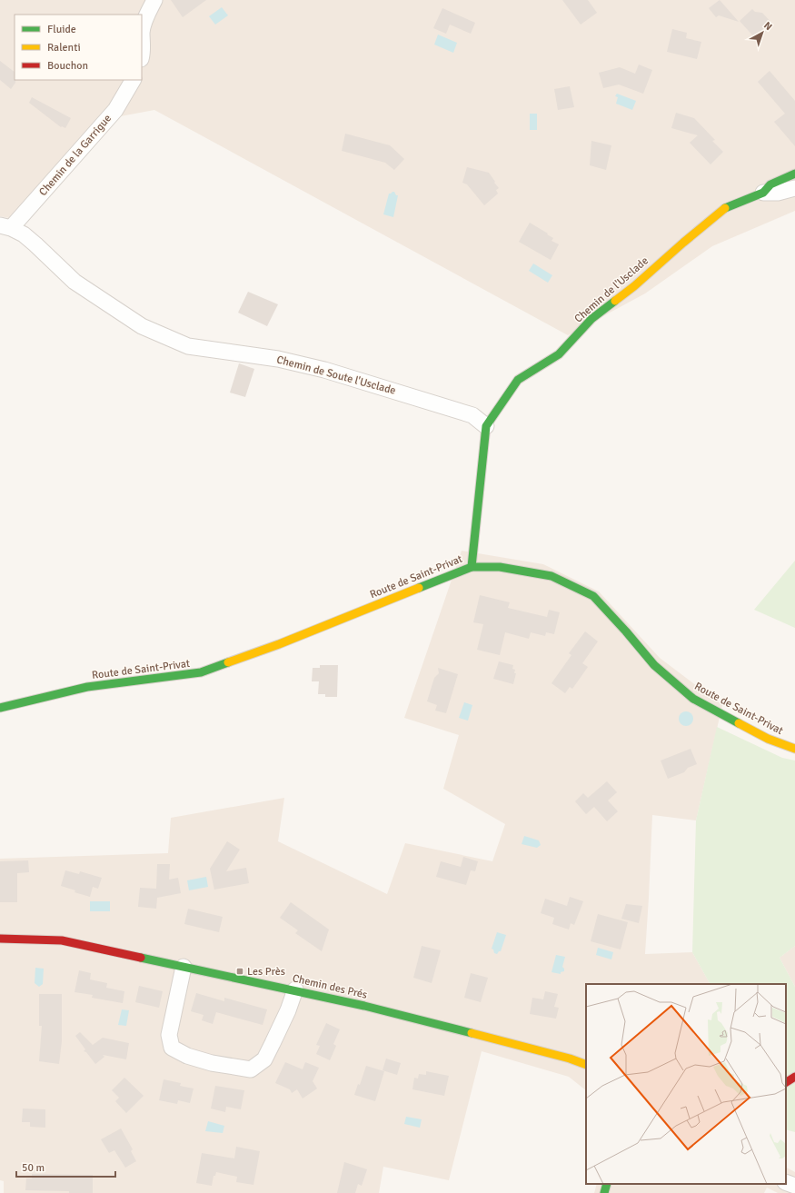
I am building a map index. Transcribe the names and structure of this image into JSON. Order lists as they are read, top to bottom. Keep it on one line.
{"streets":{"street":["Chemin de la Garrigue","Chemin de l'Usclade","Chemin de Soute l'Usclade","Route de Saint-Privat","Chemin des Prés"]},"crossings":[["Chemin de la Garrigue","Chemin de Soute l'Usclade"],["Chemin de l'Usclade","Chemin de Soute l'Usclade"],["Chemin de l'Usclade","Route de Saint-Privat"]],"places":{"transit":["Les Près"]},"legend":["Fluide","Ralenti","Bouchon"],"scale_bar":"50 m","north":"top right"}
